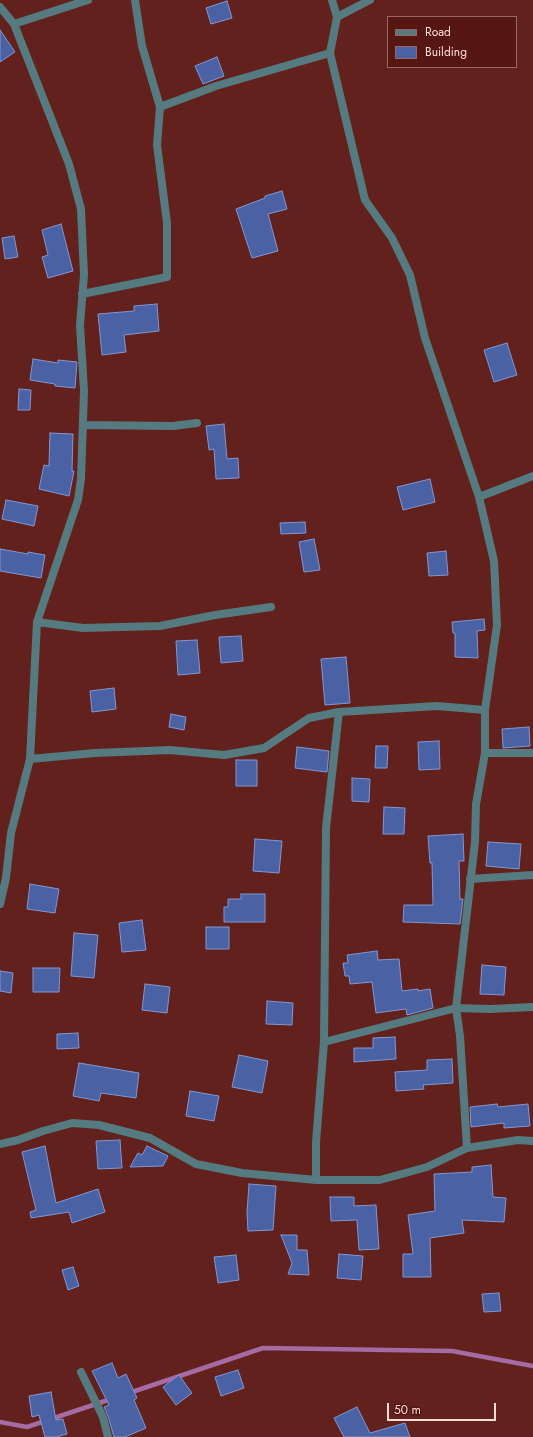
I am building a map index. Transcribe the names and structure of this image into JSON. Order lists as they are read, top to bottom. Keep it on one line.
{"legend":["Road","Building"],"scale_bar":"50 m"}
